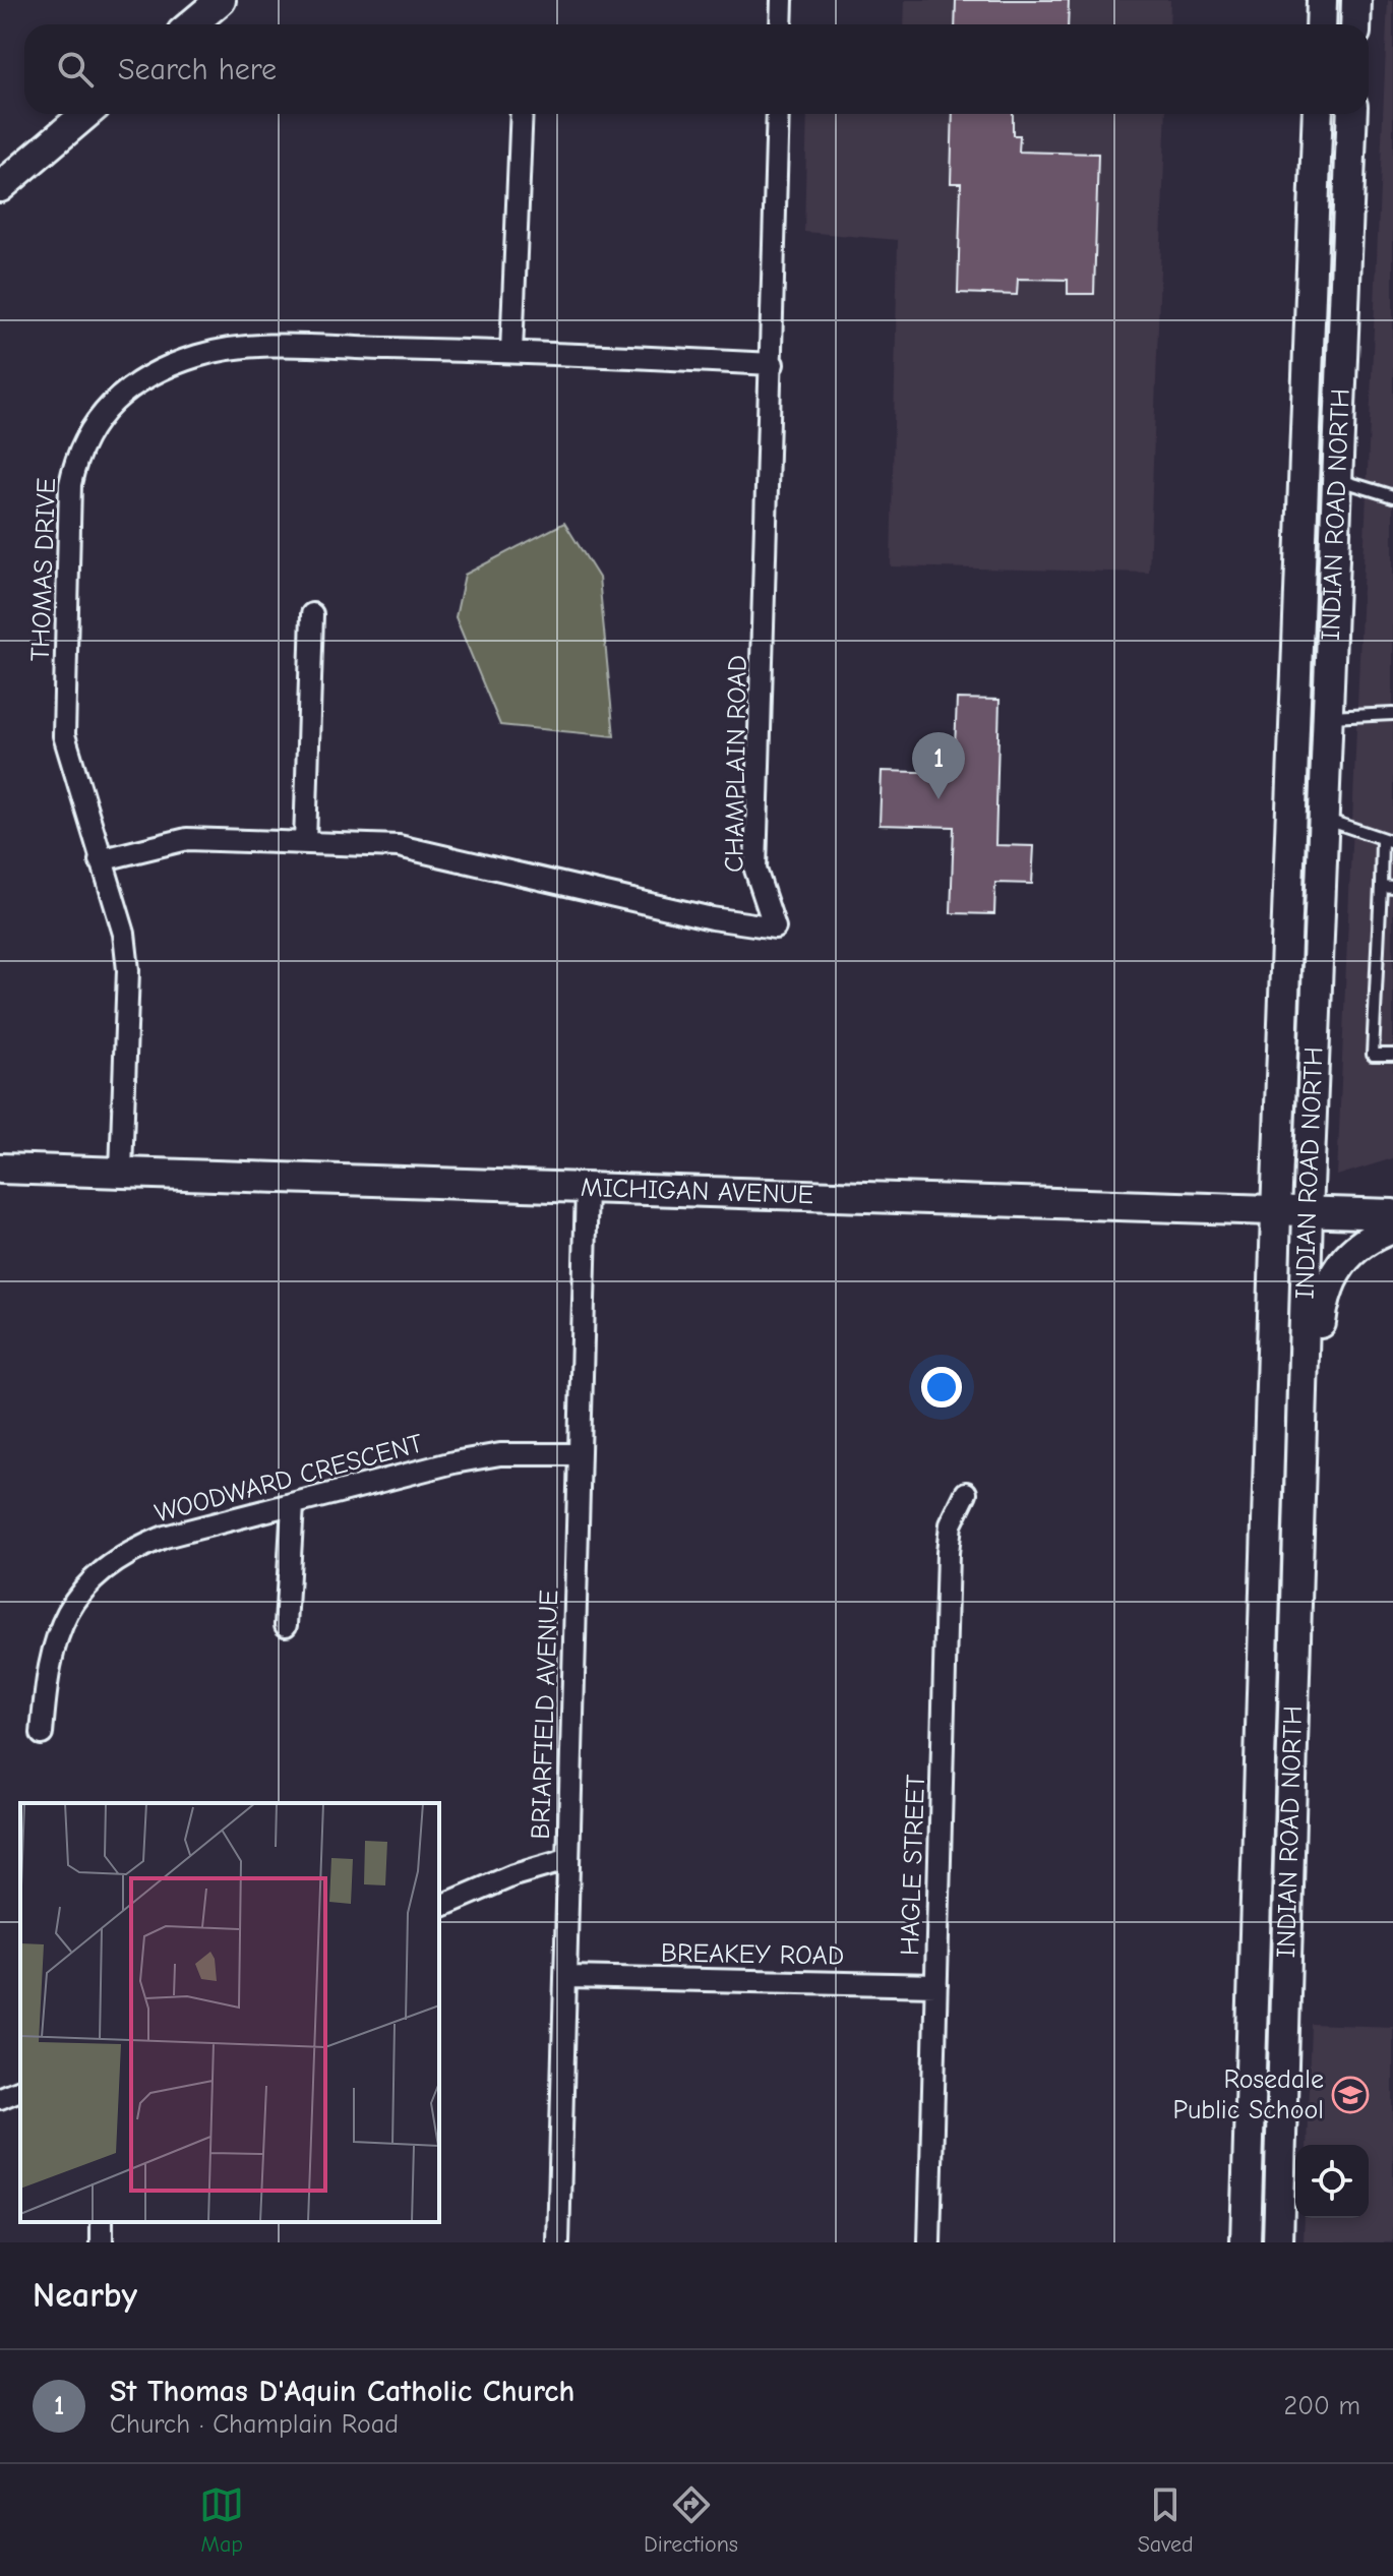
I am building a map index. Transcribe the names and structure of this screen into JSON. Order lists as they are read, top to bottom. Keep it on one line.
{"streets":{"main road":["INDIAN ROAD NORTH","MICHIGAN AVENUE"],"street":["THOMAS DRIVE","CHAMPLAIN ROAD","WOODWARD CRESCENT","BRIARFIELD AVENUE","HAGLE STREET","BREAKEY ROAD"]},"crossings":[["INDIAN ROAD NORTH","MICHIGAN AVENUE"],["THOMAS DRIVE","CHAMPLAIN ROAD"],["THOMAS DRIVE","MICHIGAN AVENUE"],["MICHIGAN AVENUE","BRIARFIELD AVENUE"],["WOODWARD CRESCENT","BRIARFIELD AVENUE"],["BRIARFIELD AVENUE","BREAKEY ROAD"],["HAGLE STREET","BREAKEY ROAD"]],"places":{"school or university":["Rosedale Public School"]},"page":{"search":"Search here","pins":"1","heading":"Nearby","list":[{"mark":"1","name":"St Thomas D'Aquin Catholic Church","note":"Church · Champlain Road","value":"200 m"}],"nav":["Map","Directions","Saved"]}}
